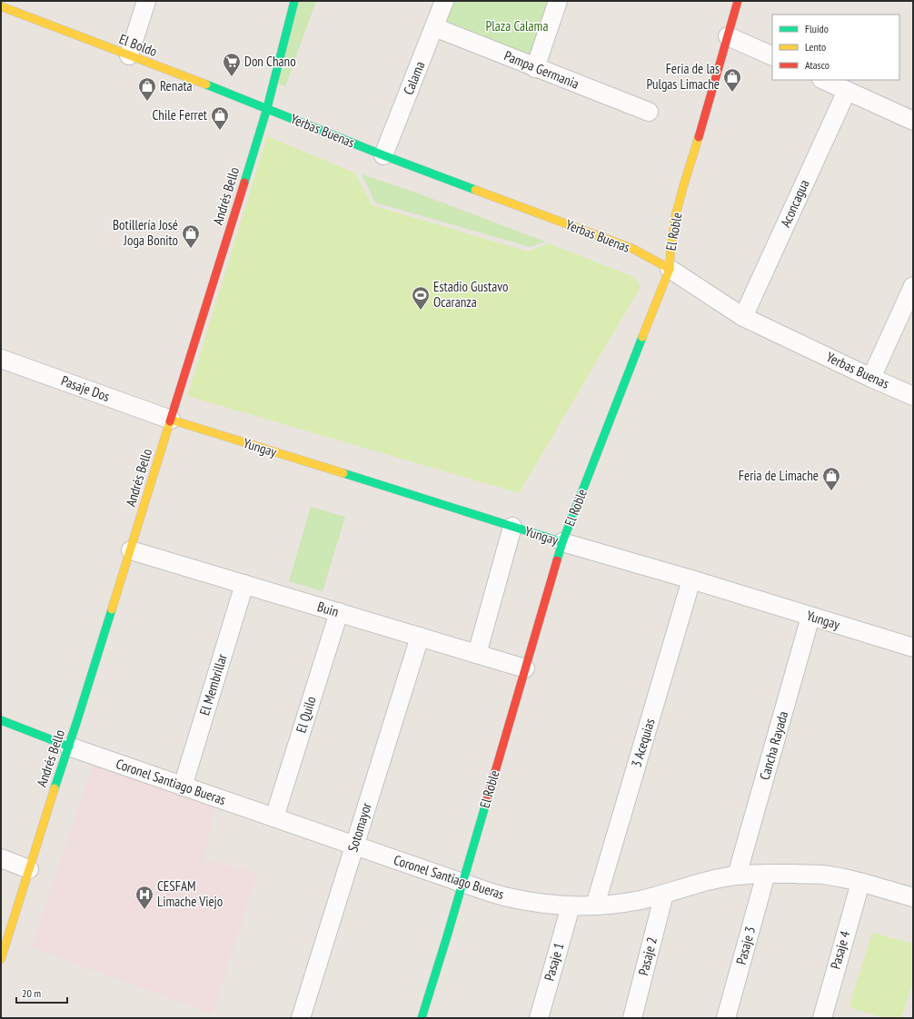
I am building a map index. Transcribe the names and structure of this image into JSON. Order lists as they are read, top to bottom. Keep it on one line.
{"streets":{"street":["El Boldo","Pampa Germania","Calama","Yerbas Buenas","Andrés Bello","Aconcagua","El Roble","Pasaje Dos","Yungay","Buin","El Membrillar","El Quilo","3 Acequias","Cancha Rayada","Coronel Santiago Bueras","Sotomayor","Pasaje 3","Pasaje 4","Pasaje 2","Pasaje 1"]},"crossings":[["El Boldo","Yerbas Buenas"],["El Boldo","Andrés Bello"],["Pampa Germania","Calama"],["Calama","Yerbas Buenas"],["Yerbas Buenas","Andrés Bello"],["Yerbas Buenas","Aconcagua"],["Yerbas Buenas","El Roble"],["Andrés Bello","Pasaje Dos"],["Andrés Bello","Yungay"],["Andrés Bello","Buin"],["Andrés Bello","Coronel Santiago Bueras"],["El Roble","Yungay"],["El Roble","Buin"],["El Roble","Coronel Santiago Bueras"],["Pasaje Dos","Yungay"],["Yungay","3 Acequias"],["Yungay","Cancha Rayada"],["Buin","El Membrillar"],["Buin","El Quilo"],["Buin","Sotomayor"],["El Membrillar","Coronel Santiago Bueras"],["El Quilo","Coronel Santiago Bueras"],["3 Acequias","Coronel Santiago Bueras"],["Cancha Rayada","Coronel Santiago Bueras"],["Coronel Santiago Bueras","Sotomayor"],["Coronel Santiago Bueras","Pasaje 3"],["Coronel Santiago Bueras","Pasaje 4"],["Coronel Santiago Bueras","Pasaje 2"],["Coronel Santiago Bueras","Pasaje 1"]],"parks":["Plaza Calama"],"places":{"supermarket":["Don Chano"],"shop":["Feria de las Pulgas Limache","Renata","Chile Ferret","Botillería José Joga Bonito","Feria de Limache"],"sports":["Estadio Gustavo Ocaranza"],"hospital":["CESFAM Limache Viejo"]},"legend":["Fluido","Lento","Atasco"],"scale_bar":"20 m"}
